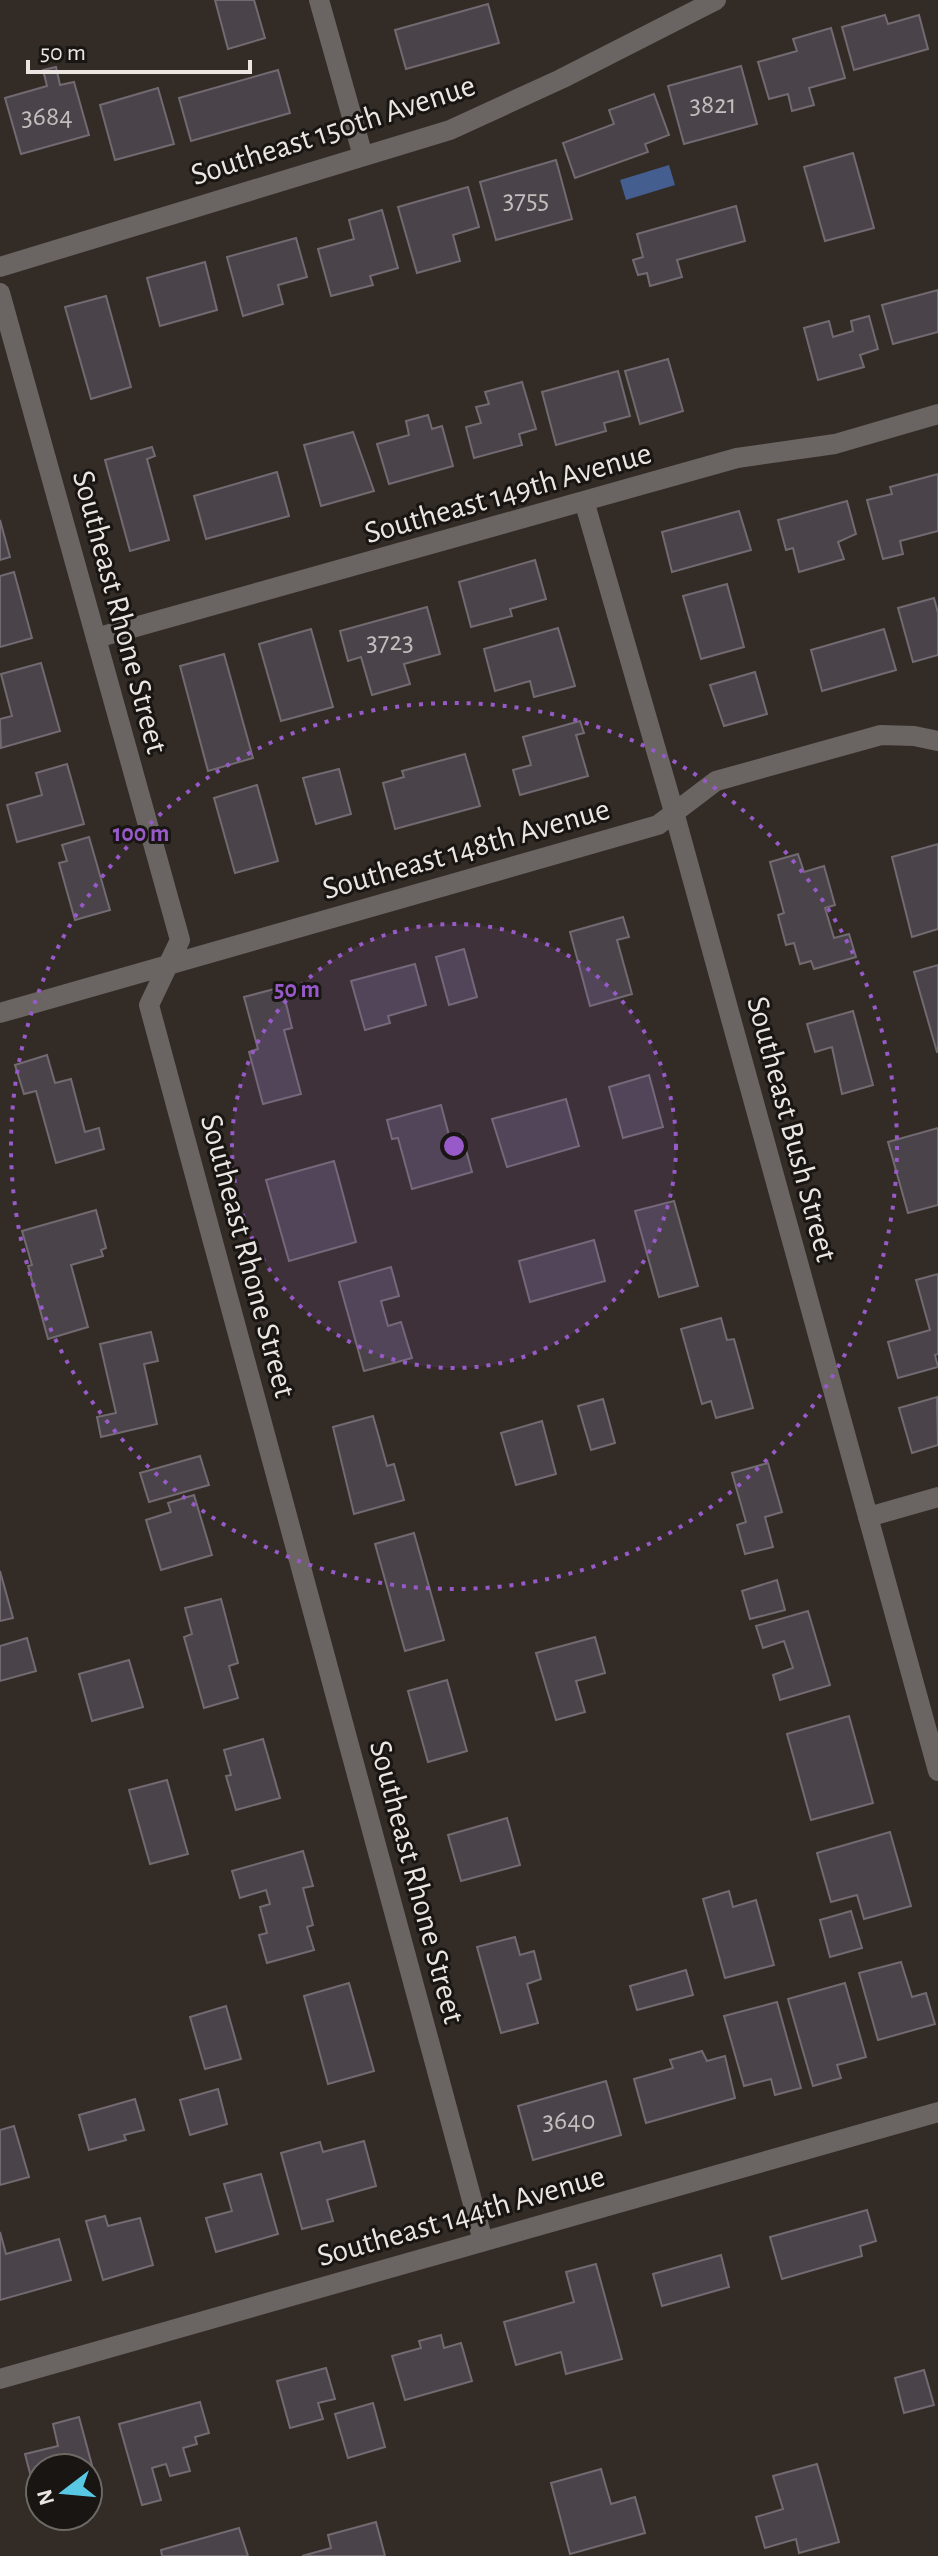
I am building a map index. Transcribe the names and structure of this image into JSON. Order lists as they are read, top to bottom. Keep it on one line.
{"streets":{"street":["Southeast 150th Avenue","Southeast 149th Avenue","Southeast Rhone Street","Southeast 148th Avenue","Southeast Bush Street","Southeast 144th Avenue"]},"crossings":[["Southeast 149th Avenue","Southeast Rhone Street"],["Southeast 149th Avenue","Southeast Bush Street"],["Southeast Rhone Street","Southeast 148th Avenue"],["Southeast Rhone Street","Southeast 144th Avenue"],["Southeast 148th Avenue","Southeast Bush Street"]],"house_numbers":["3821","3684","3755","3723","3640"],"scale_bar":"50 m","north":"left","rings":["100 m","50 m"]}
